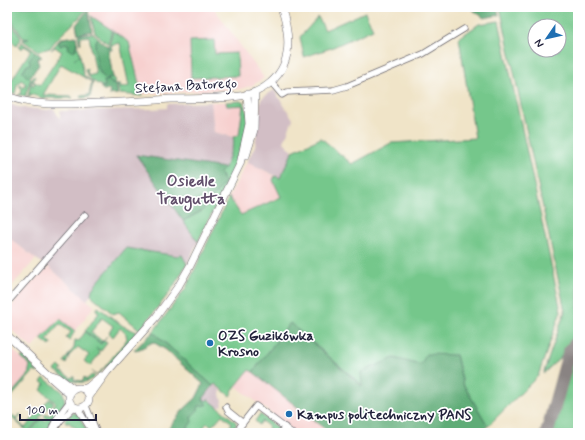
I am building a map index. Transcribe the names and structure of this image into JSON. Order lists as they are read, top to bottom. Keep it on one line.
{"streets":{"street":["Stefana Batorego"]},"districts":["Osiedle Traugutta"],"places":["OZS Guzikówka Krosno","Kampus politechniczny PANS"],"scale_bar":"100 m","north":"bottom left"}
